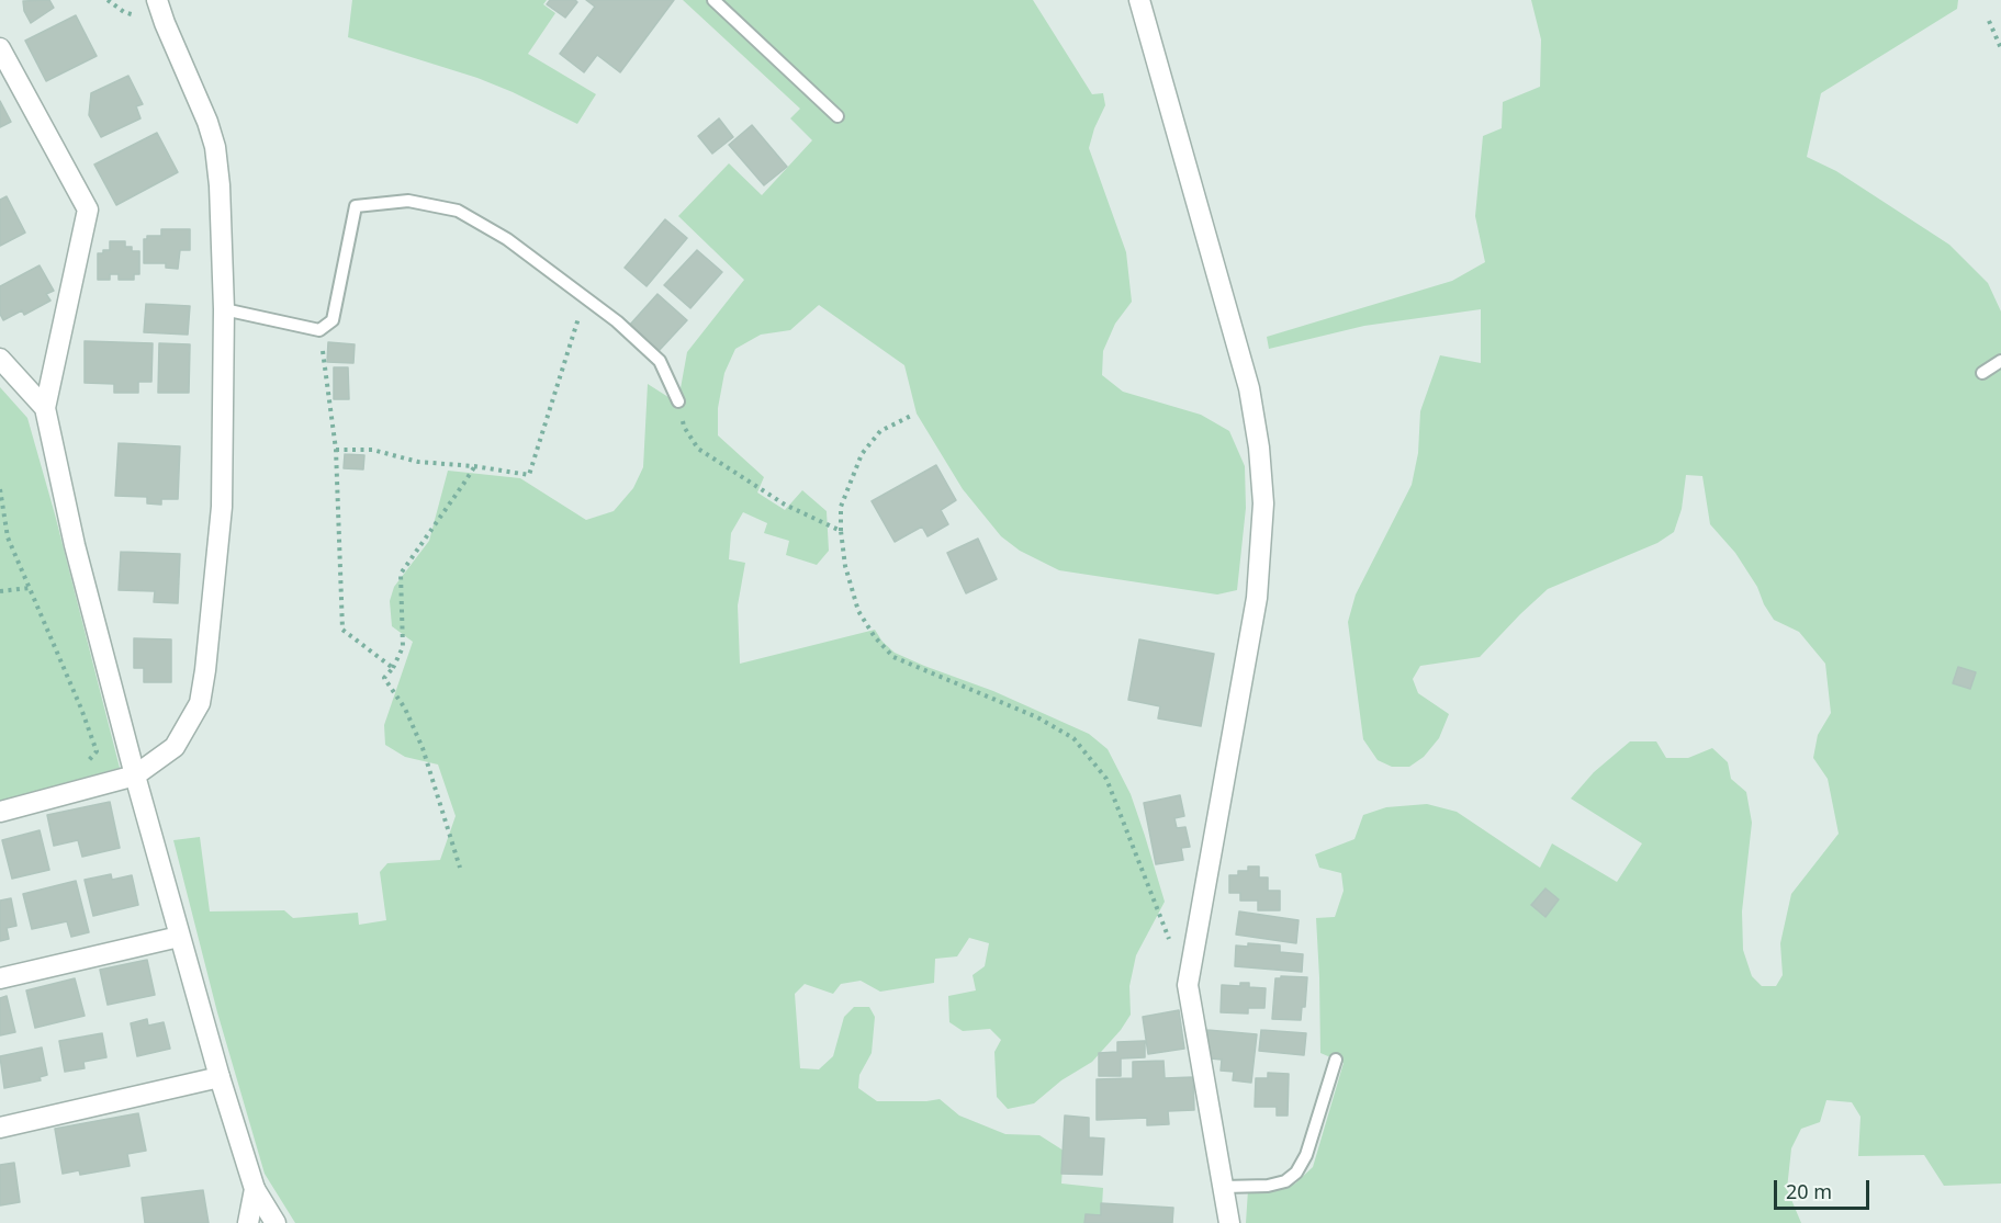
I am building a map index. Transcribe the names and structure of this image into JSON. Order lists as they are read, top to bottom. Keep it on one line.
{"scale_bar":"20 m"}
